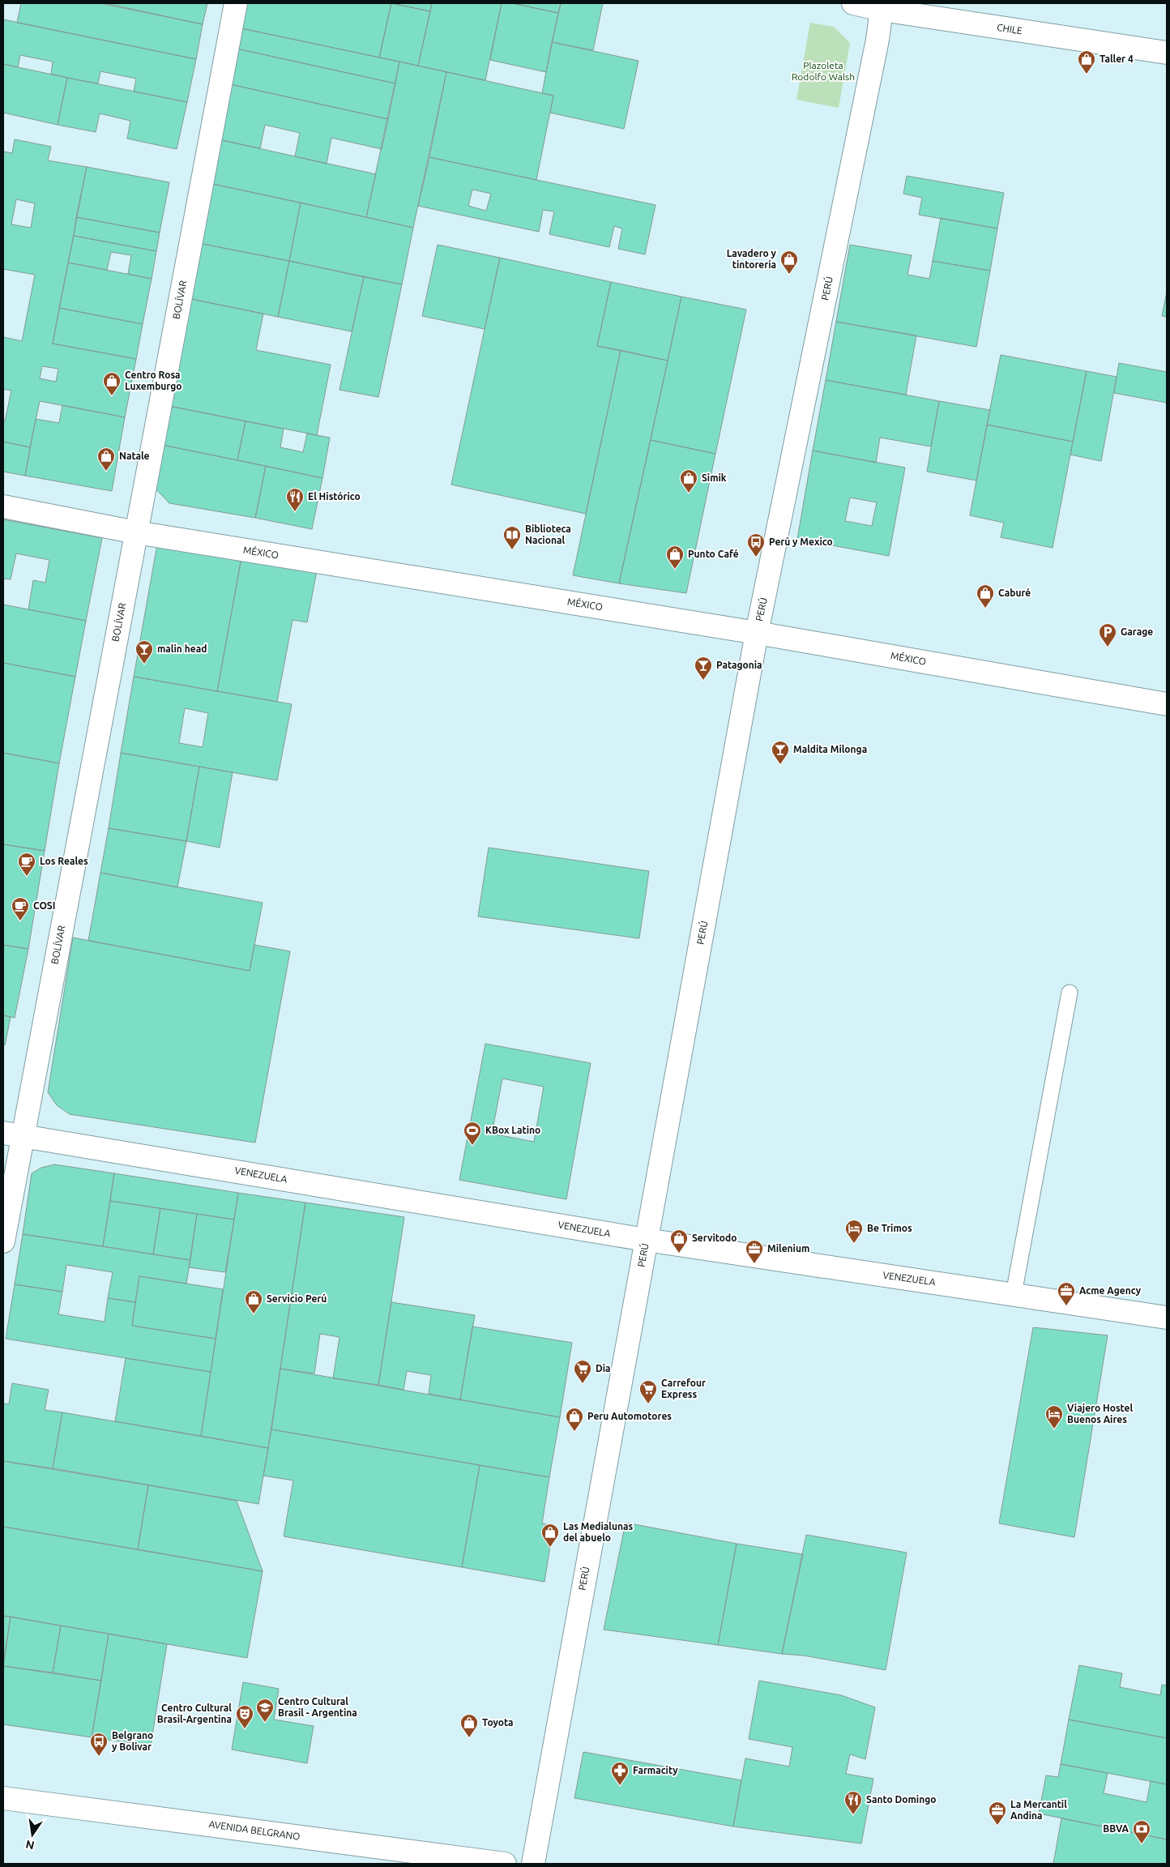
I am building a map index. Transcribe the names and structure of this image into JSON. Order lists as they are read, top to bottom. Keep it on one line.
{"streets":{"street":["CHILE","PERÚ","BOLÍVAR","MÉXICO","VENEZUELA","AVENIDA BELGRANO"]},"crossings":[["CHILE","PERÚ"],["PERÚ","MÉXICO"],["PERÚ","VENEZUELA"],["BOLÍVAR","MÉXICO"],["BOLÍVAR","VENEZUELA"]],"parks":["Plazoleta Rodolfo Walsh"],"places":{"shop":["Taller 4","Lavadero y tintorería","Centro Rosa Luxemburgo","Natale","Simik","Punto Café","Caburé","Servitodo","Servicio Perú","Peru Automotores","Las Medialunas del abuelo","Toyota"],"restaurant":["El Histórico","Santo Domingo"],"library":["Biblioteca Nacional"],"bus stop":["Perú y Mexico","Belgrano y Bolivar"],"parking":["Garage"],"bar":["malin head","Patagonia","Maldita Milonga"],"cafe":["Los Reales","COSI"],"sports":["KBox Latino"],"hotel":["Be Trimos","Viajero Hostel Buenos Aires"],"office":["Milenium","Acme Agency","La Mercantil Andina"],"supermarket":["Dia","Carrefour Express"],"school or university":["Centro Cultural Brasil - Argentina"],"theatre":["Centro Cultural Brasil-Argentina"],"pharmacy":["Farmacity"],"bank":["BBVA"]},"north":"bottom"}
